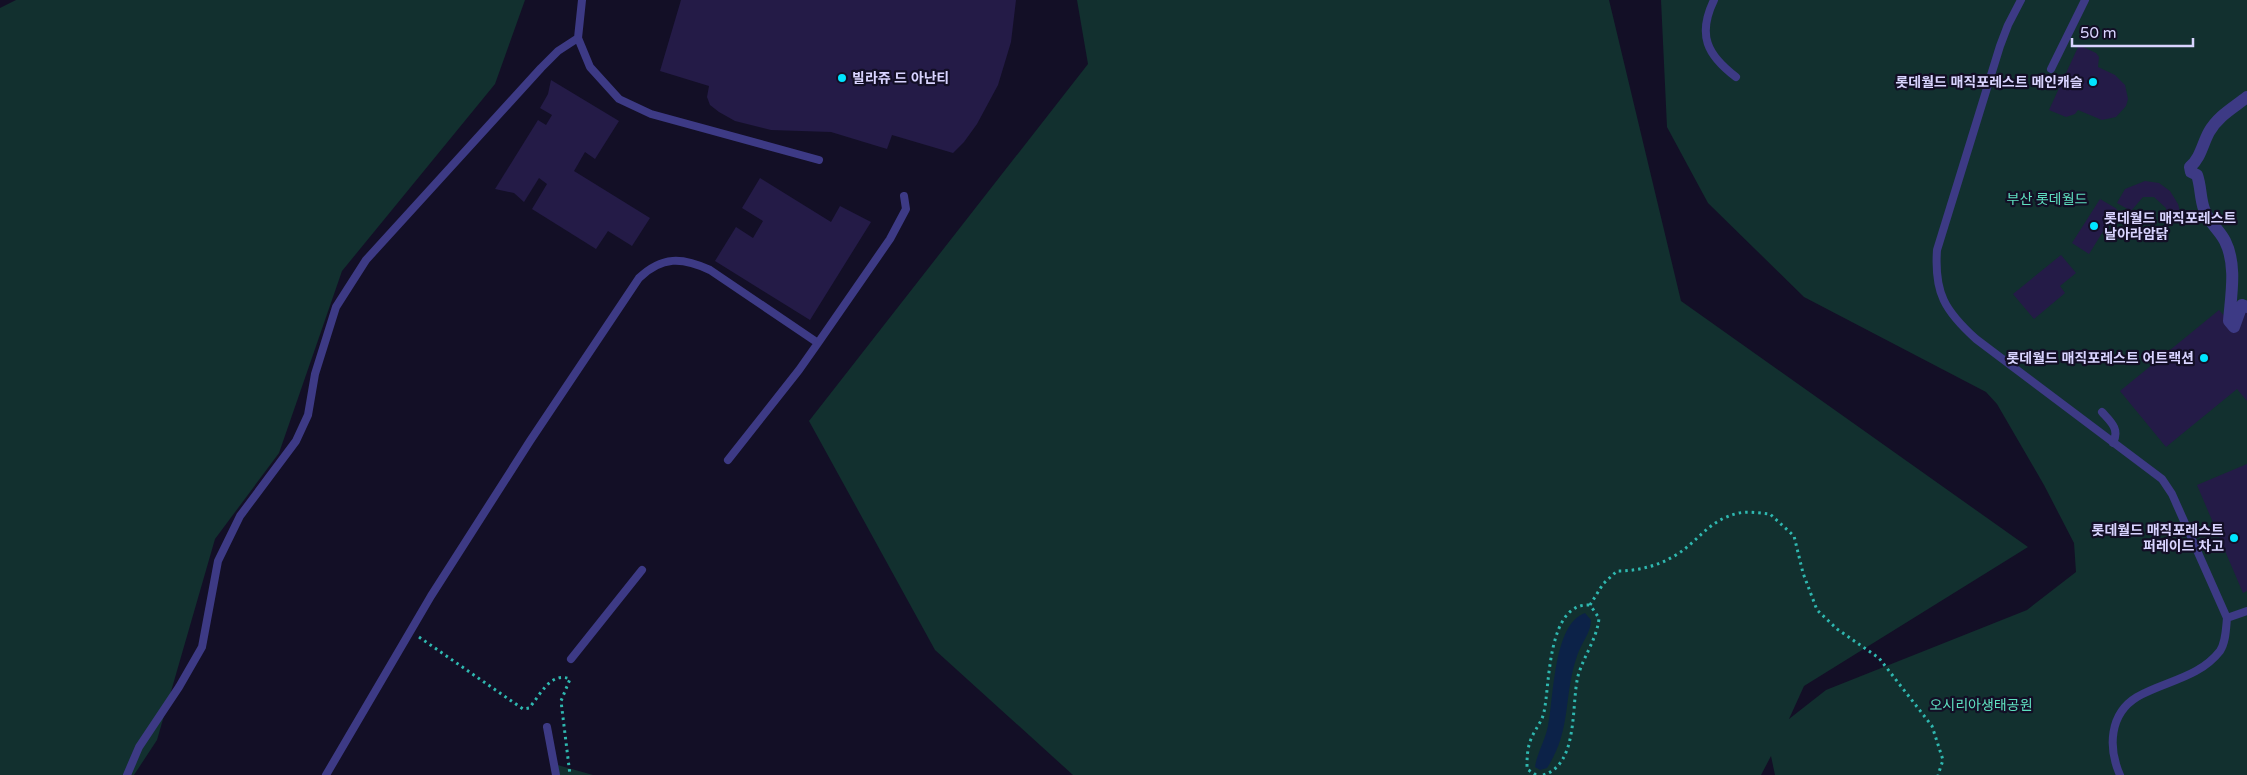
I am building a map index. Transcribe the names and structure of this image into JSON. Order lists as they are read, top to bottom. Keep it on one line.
{"parks":["부산 롯데월드","오시리아생태공원"],"places":["빌라쥬 드 아난티","롯데월드 매직포레스트 메인캐슬","롯데월드 매직포레스트 날아라암닭","롯데월드 매직포레스트 어트랙션","롯데월드 매직포레스트 퍼레이드 차고"],"scale_bar":"50 m"}
